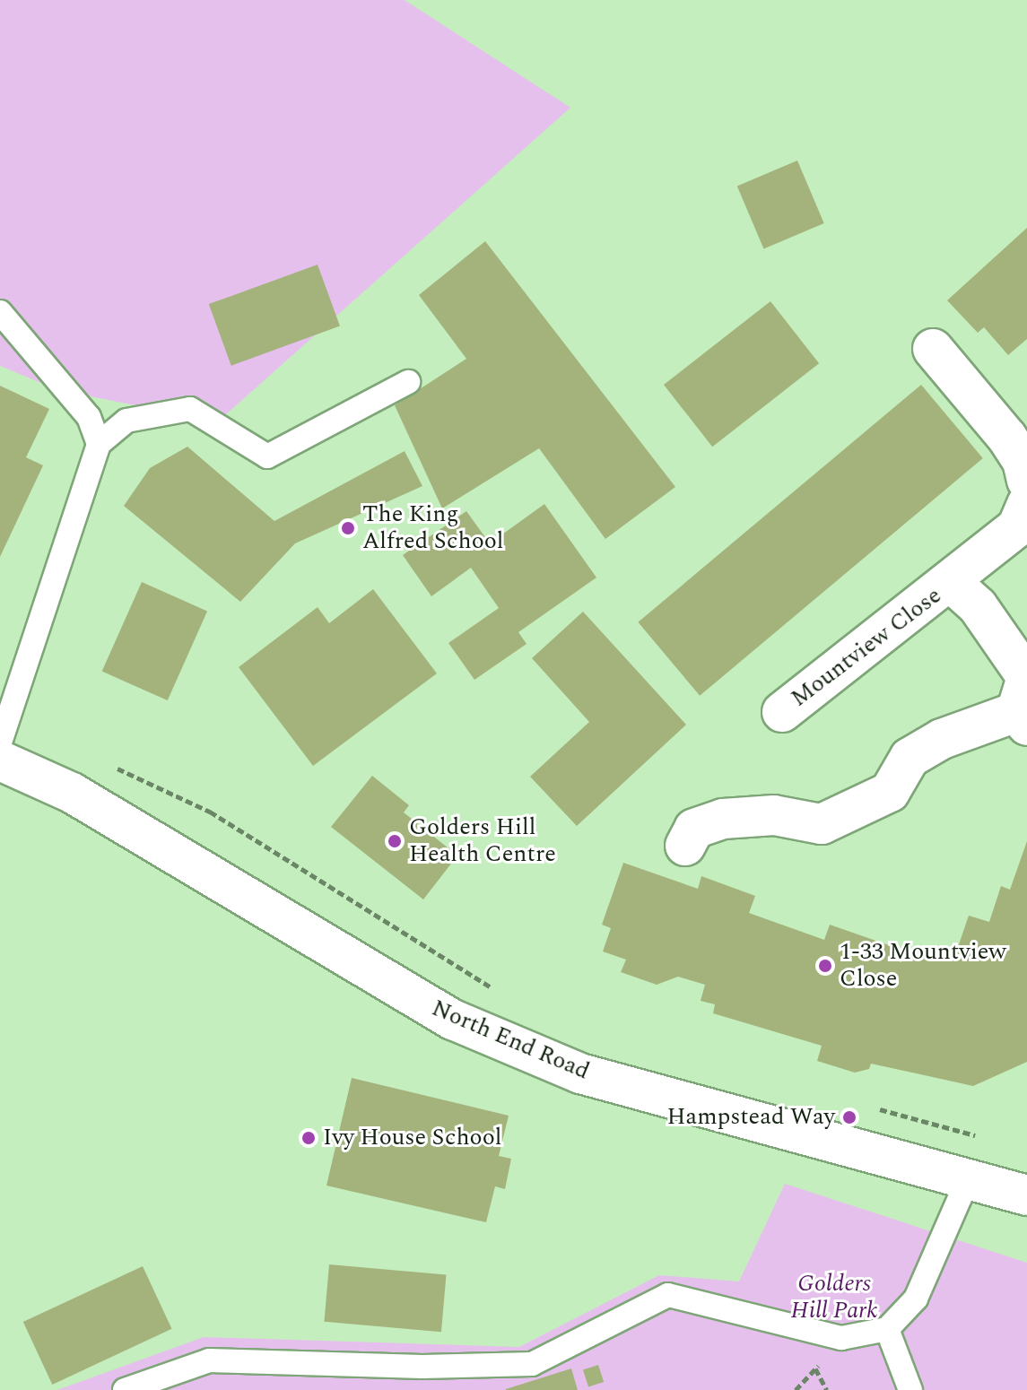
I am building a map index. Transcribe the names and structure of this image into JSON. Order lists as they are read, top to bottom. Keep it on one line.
{"streets":{"main road":["Mountview Close","North End Road"]},"parks":["Golders Hill Park"],"places":["The King Alfred School","Golders Hill Health Centre","1-33 Mountview Close","Hampstead Way","Ivy House School"]}
